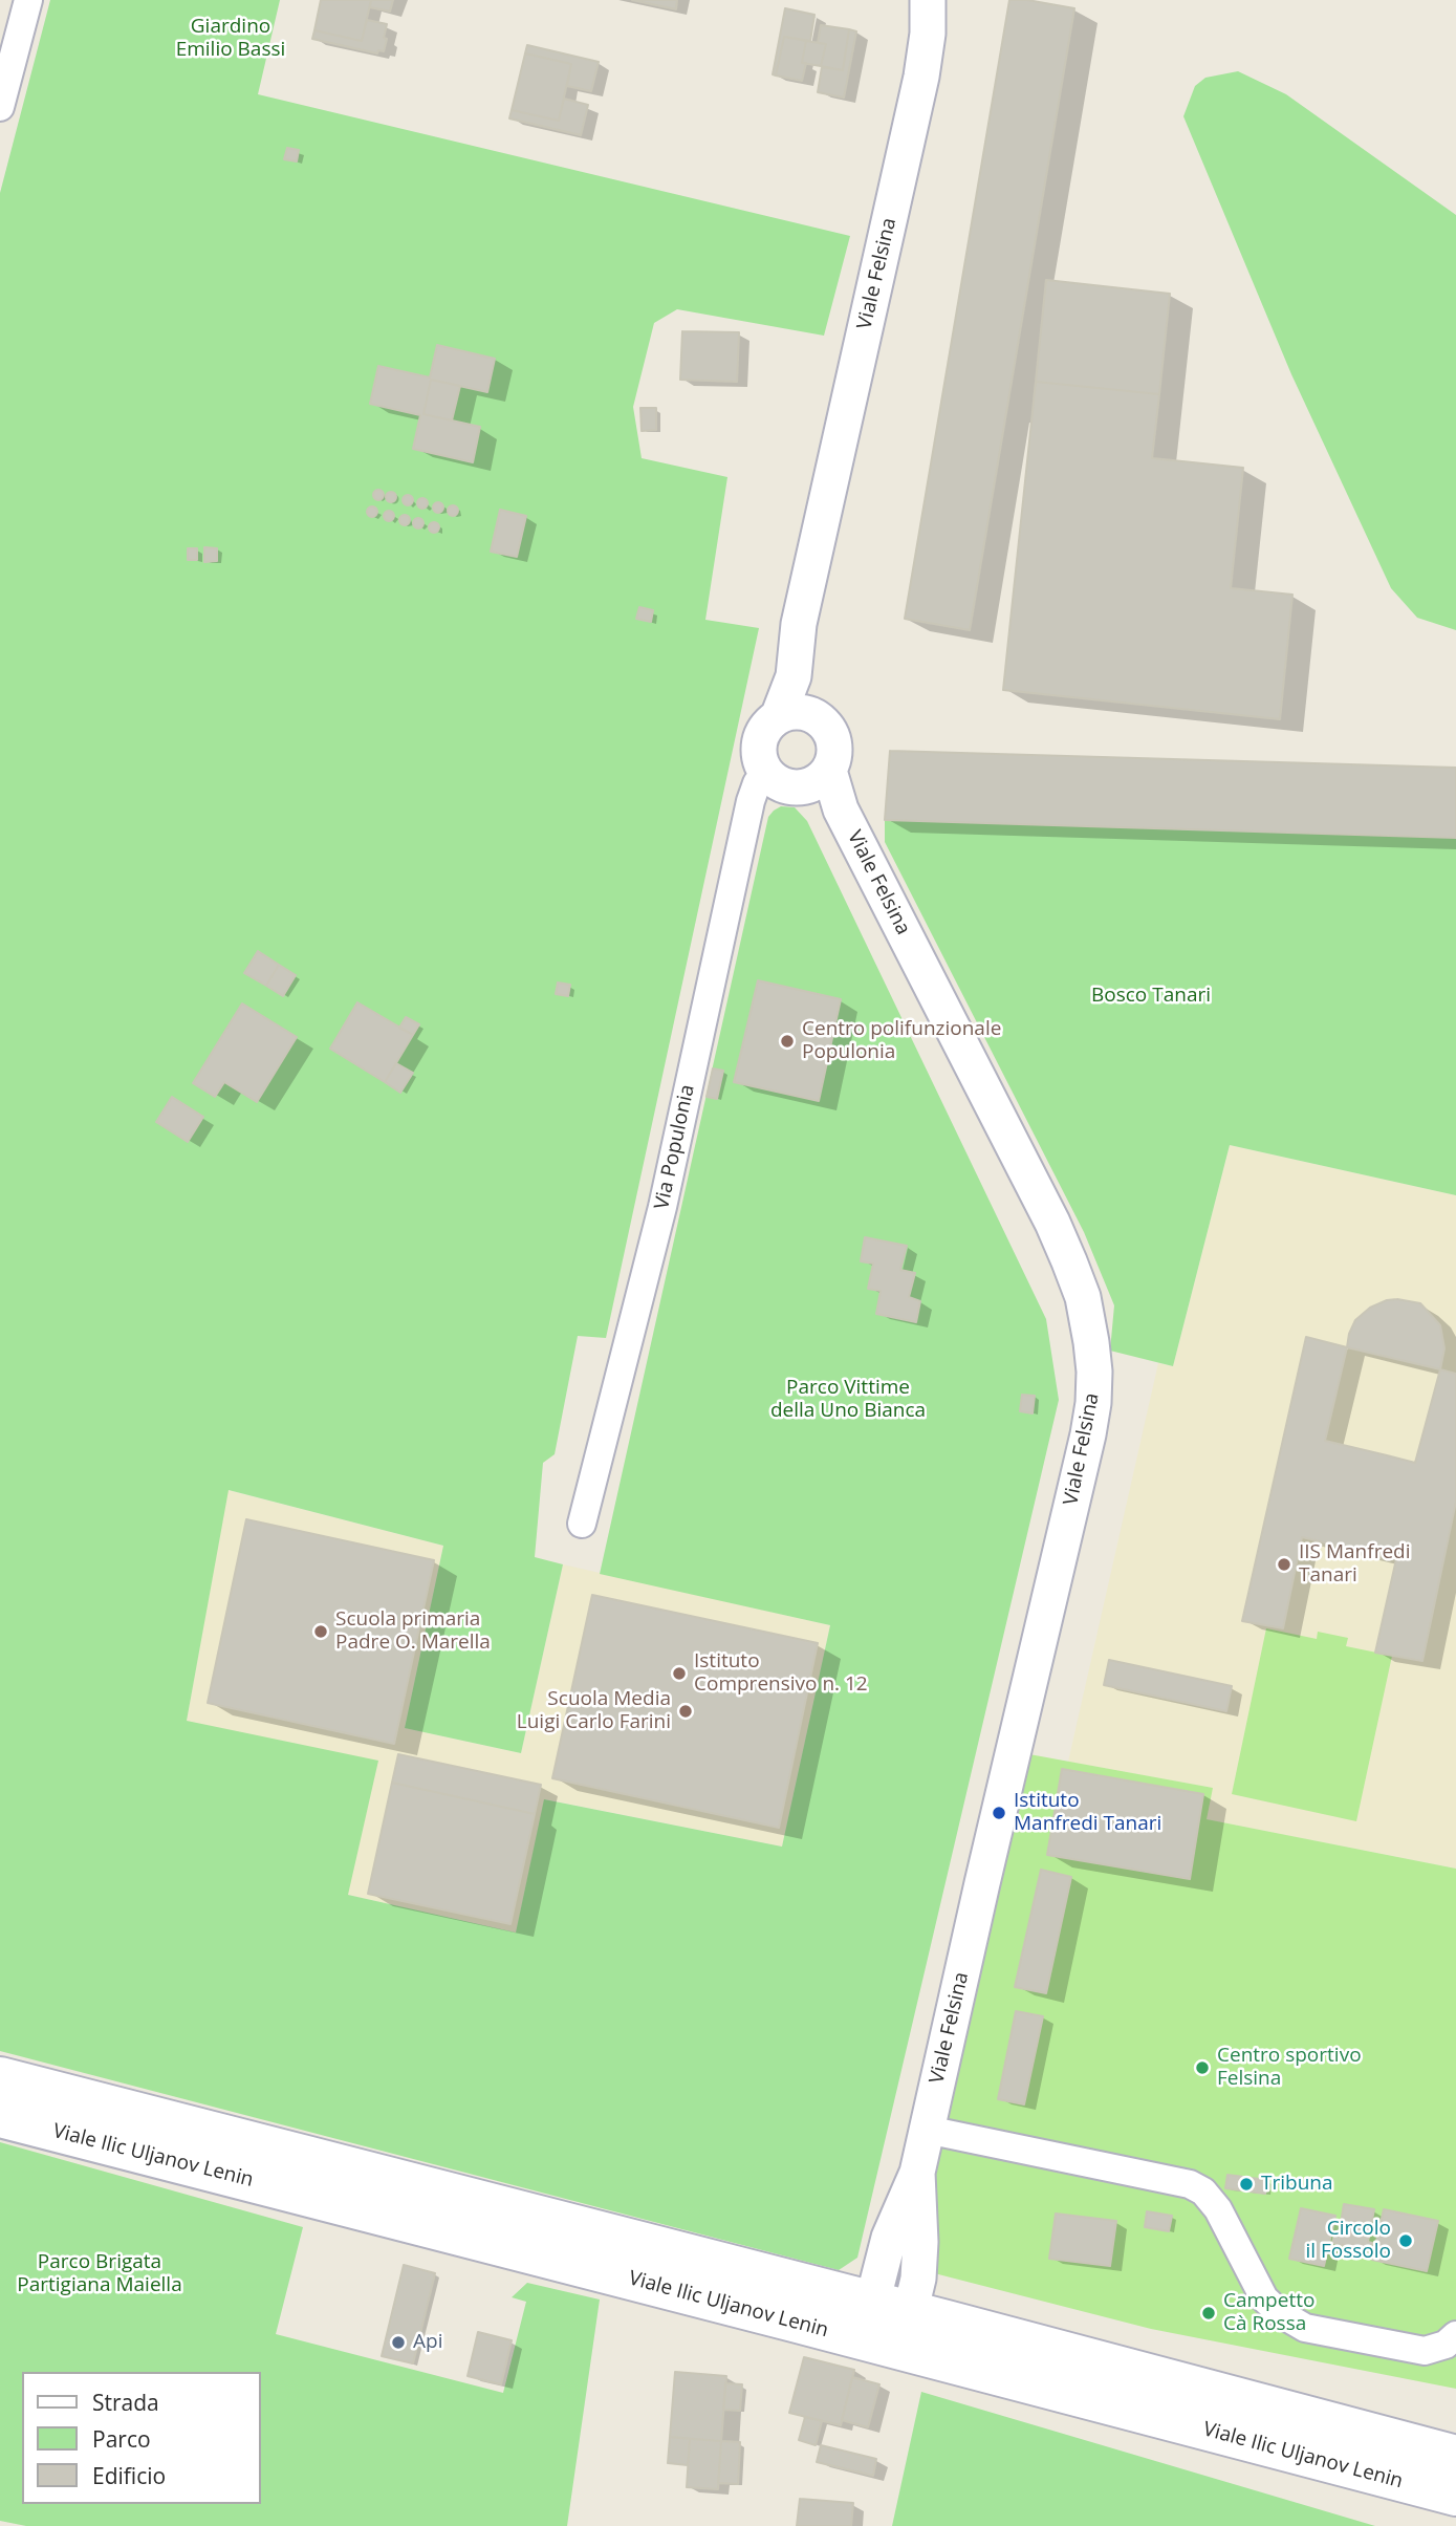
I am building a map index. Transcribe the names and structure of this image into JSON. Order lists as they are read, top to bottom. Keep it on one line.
{"streets":{"main road":["Viale Ilic Uljanov Lenin"],"street":["Viale Felsina","Via Populonia"]},"crossings":[["Viale Felsina","Via Populonia"],["Viale Felsina","Viale Ilic Uljanov Lenin"]],"parks":["Giardino Emilio Bassi","Bosco Tanari","Parco Vittime della Uno Bianca","Parco Brigata Partigiana Maiella"],"places":["Centro polifunzionale Populonia","IIS Manfredi Tanari","Scuola primaria Padre O. Marella","Istituto Comprensivo n. 12","Scuola Media Luigi Carlo Farini","Istituto Manfredi Tanari","Centro sportivo Felsina","Tribuna","Circolo il Fossolo","Campetto Cà Rossa","Api"],"legend":["Strada","Parco","Edificio"]}
